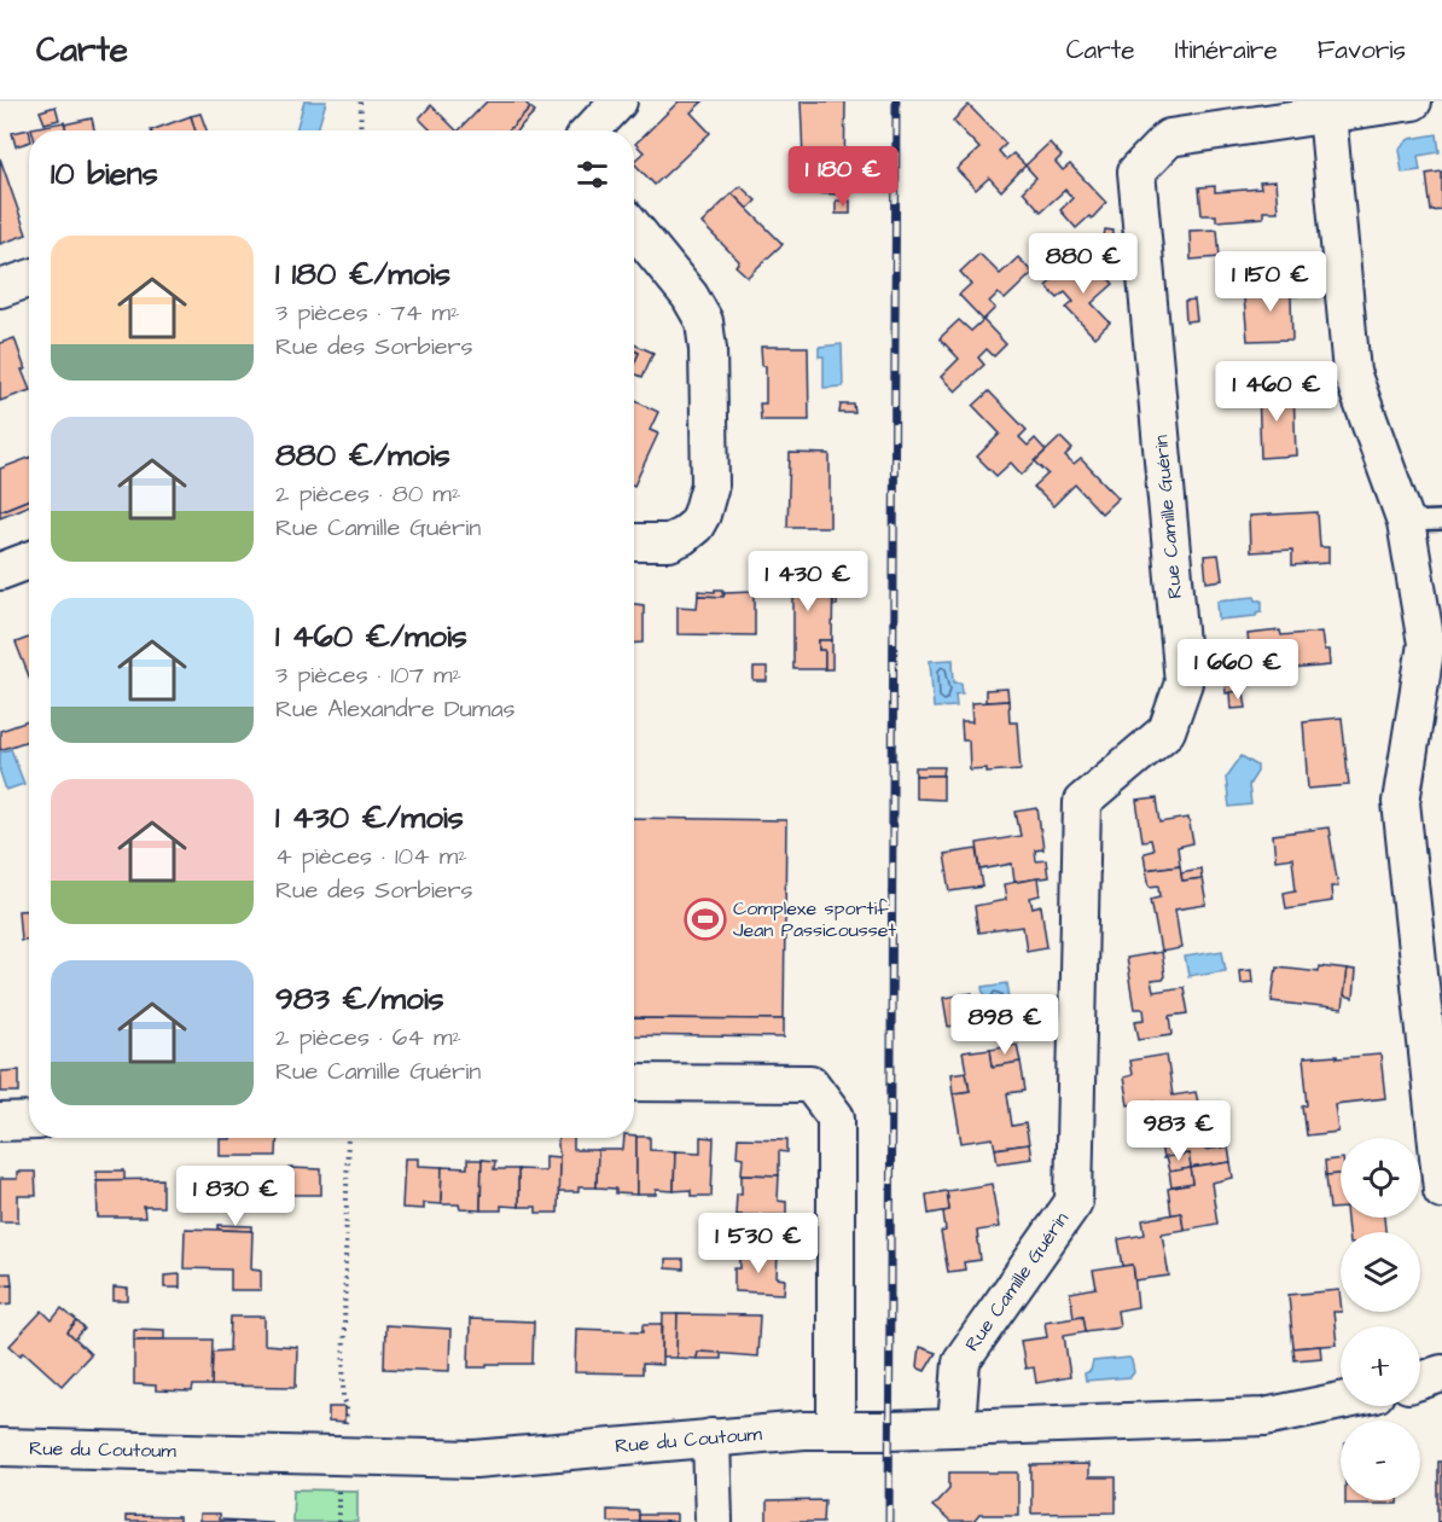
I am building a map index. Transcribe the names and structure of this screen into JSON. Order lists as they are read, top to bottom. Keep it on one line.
{"streets":{"street":["Rue Camille Guérin","Rue du Coutoum"]},"crossings":[["Rue Camille Guérin","Rue du Coutoum"]],"places":{"sports":["Complexe sportif Jean Passicousset"]},"page":{"header":"Carte","nav":["Carte","Itinéraire","Favoris"],"heading":"10 biens","price":["1 180 €","880 €","1 150 €","1 460 €","1 430 €","1 660 €","898 €","983 €","1 830 €","1 530 €"],"list":[{"name":"1 180 €/mois","note":"3 pièces · 74 m² · Rue des Sorbiers"},{"name":"880 €/mois","note":"2 pièces · 80 m² · Rue Camille Guérin"},{"name":"1 460 €/mois","note":"3 pièces · 107 m² · Rue Alexandre Dumas"},{"name":"1 430 €/mois","note":"4 pièces · 104 m² · Rue des Sorbiers"},{"name":"983 €/mois","note":"2 pièces · 64 m² · Rue Camille Guérin"}],"map_buttons":["+","−"]}}
